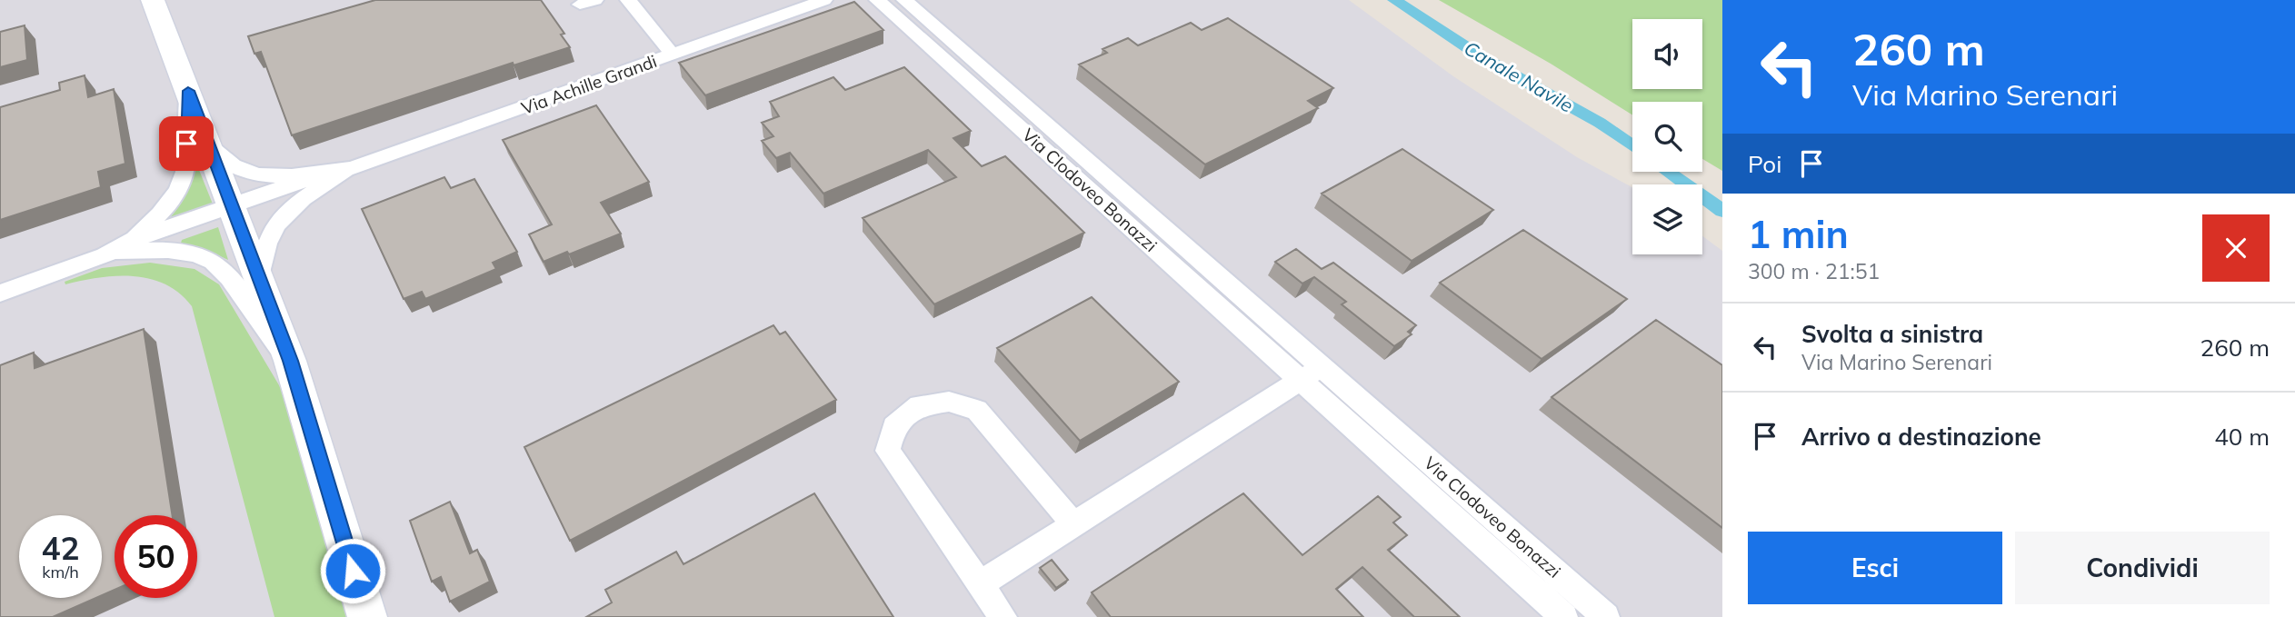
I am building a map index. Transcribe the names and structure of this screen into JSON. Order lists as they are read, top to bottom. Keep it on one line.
{"streets":{"street":["Via Achille Grandi","Via Clodoveo Bonazzi"]},"water":["Canale Navile"],"page":{"turn":["260 m","Via Marino Serenari"],"then":"Poi","heading":["1 min","300 m · 21:51"],"list":[{"name":"Svolta a sinistra","note":"Via Marino Serenari","value":"260 m"},{"name":"Arrivo a destinazione","value":"40 m"}],"speed":"42 km/h","limit":"50","buttons":["Esci","Condividi"]}}
